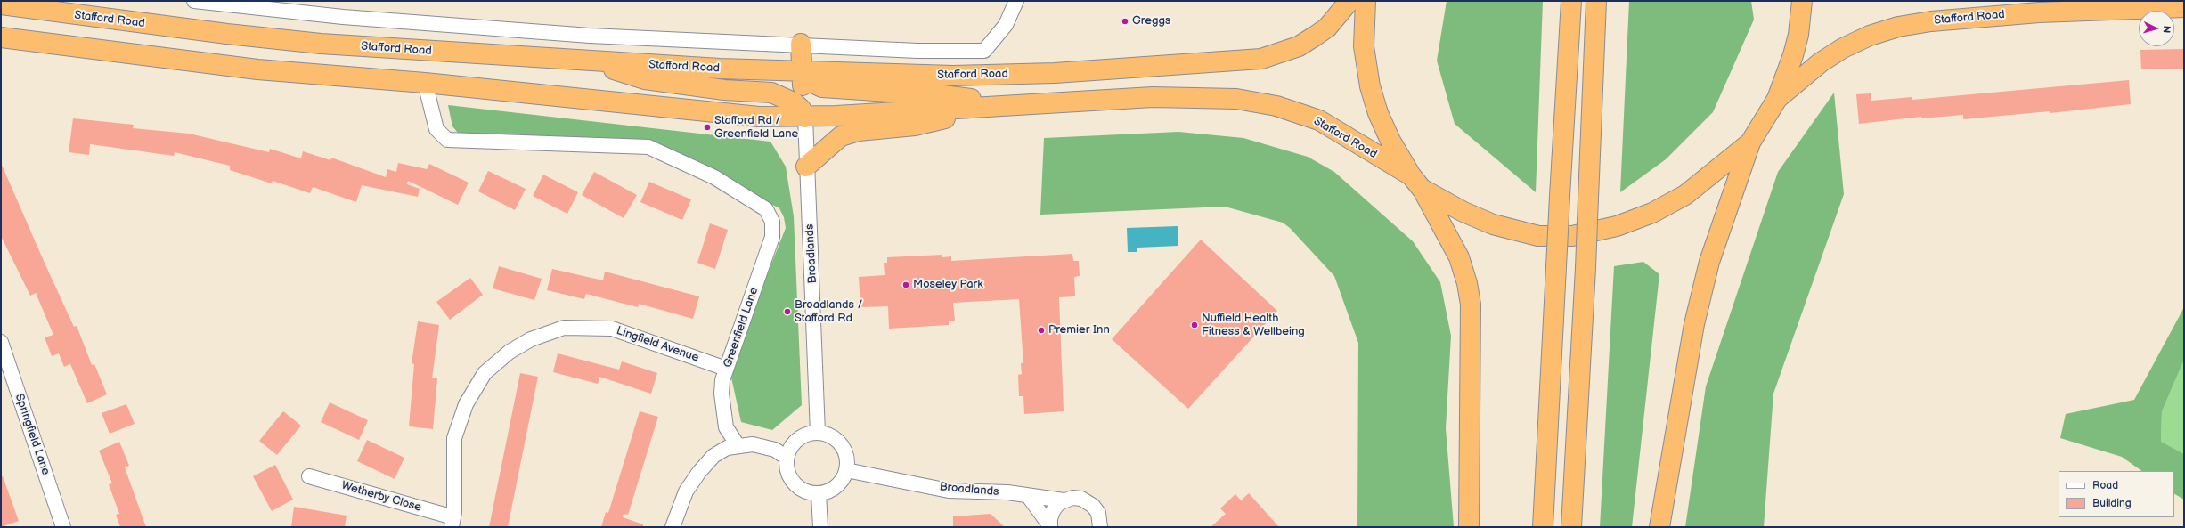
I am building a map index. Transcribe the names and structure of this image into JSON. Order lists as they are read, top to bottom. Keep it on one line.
{"streets":{"highway":["Stafford Road"],"street":["Broadlands","Greenfield Lane","Lingfield Avenue","Springfield Lane","Wetherby Close"]},"crossings":[["Stafford Road","Broadlands"],["Stafford Road","Greenfield Lane"],["Greenfield Lane","Lingfield Avenue"],["Lingfield Avenue","Wetherby Close"]],"places":["Greggs","Stafford Rd / Greenfield Lane","Moseley Park","Broadlands / Stafford Rd","Nuffield Health Fitness & Wellbeing","Premier Inn"],"legend":["Road","Building"],"north":"right"}
